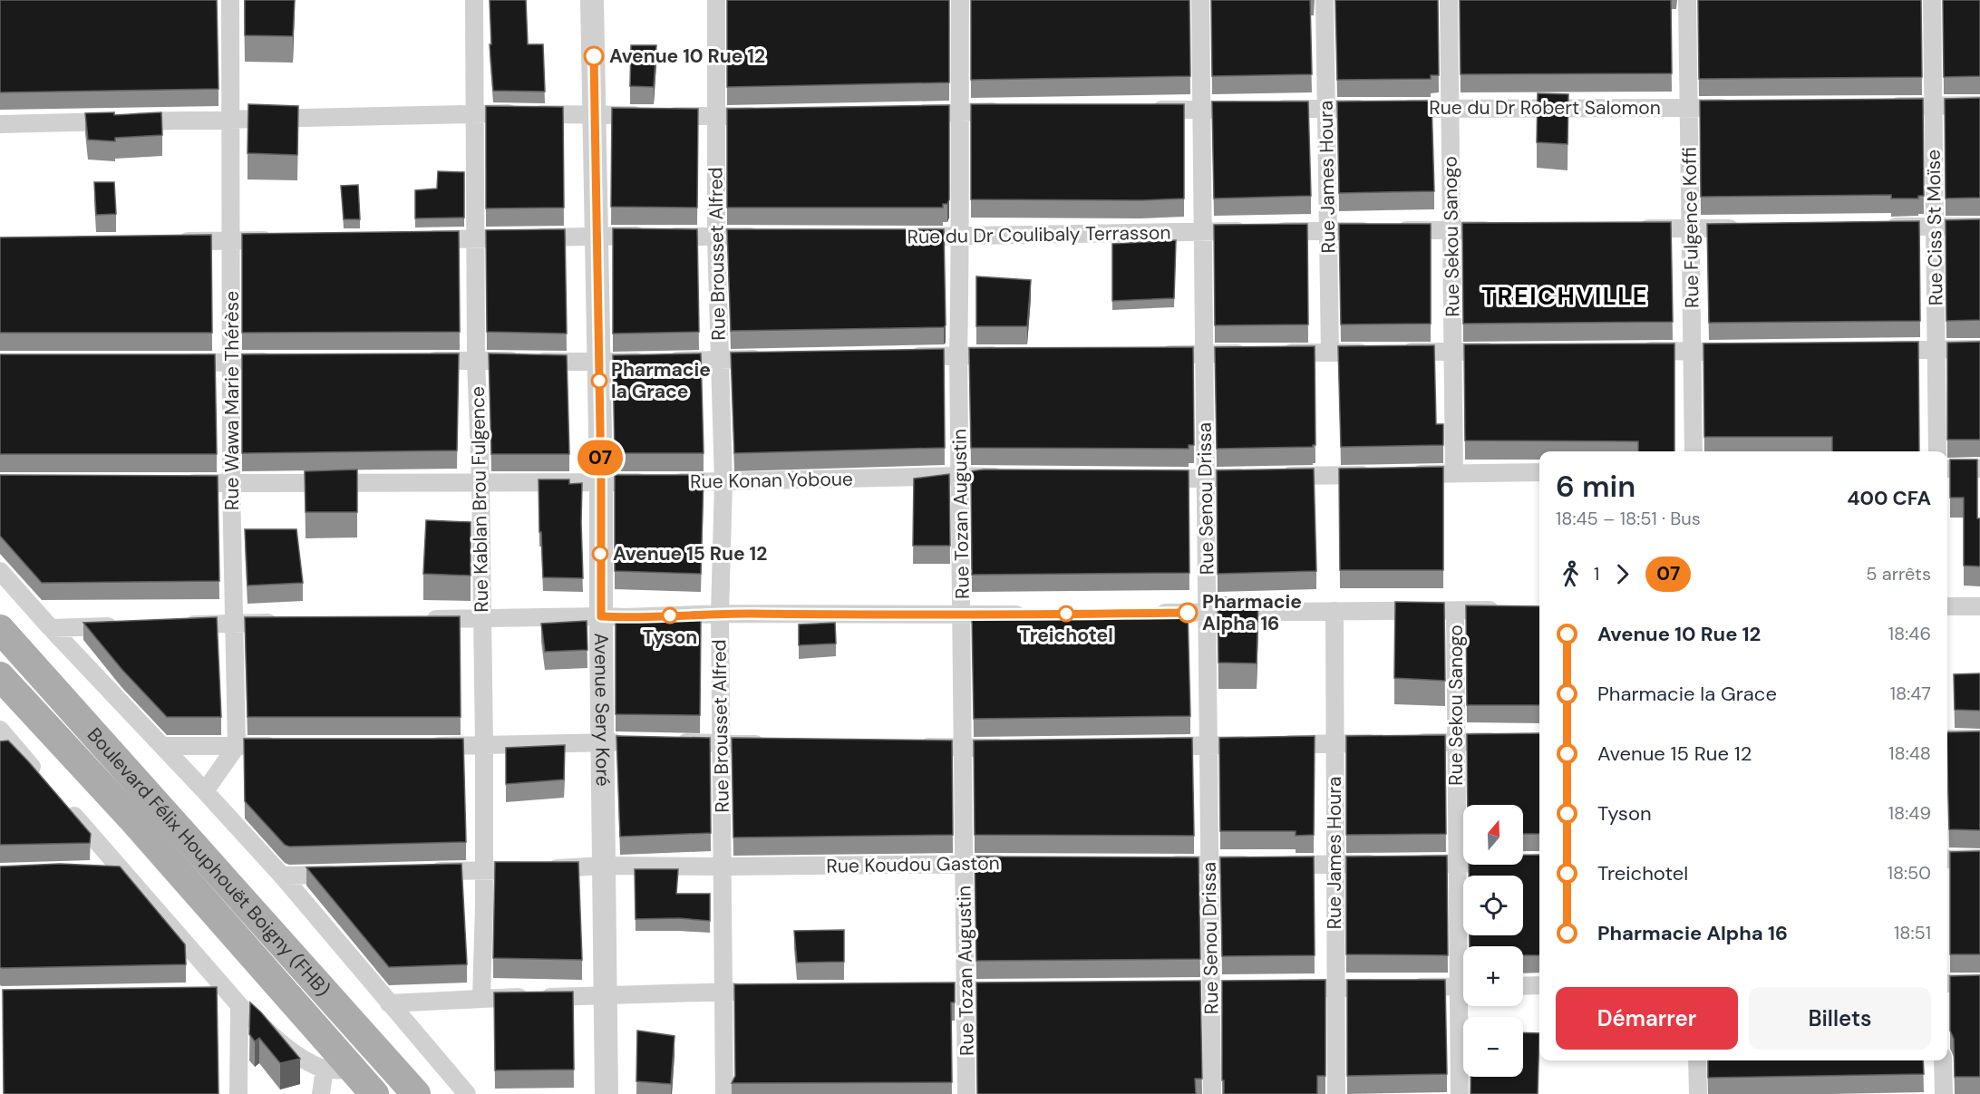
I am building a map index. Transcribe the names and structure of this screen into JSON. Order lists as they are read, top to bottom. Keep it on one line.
{"streets":{"main road":["Boulevard Félix Houphouët Boigny (FHB)"],"street":["Rue du Dr Robert Salomon","Rue James Houra","Rue Fulgence Koffi","Rue Ciss St Moïse","Rue du Dr Coulibaly Terrasson","Rue Sekou Sanogo","Rue Brousset Alfred","Rue Wawa Marie Thérèse","Rue Konan Yoboue","Rue Senou Drissa","Rue Kablan Brou Fulgence","Rue Tozan Augustin","Avenue Sery Koré","Rue Koudou Gaston"]},"crossings":[["Rue du Dr Robert Salomon","Rue James Houra"],["Rue du Dr Robert Salomon","Rue Fulgence Koffi"],["Rue du Dr Robert Salomon","Rue Sekou Sanogo"],["Rue du Dr Robert Salomon","Rue Senou Drissa"],["Rue James Houra","Rue du Dr Coulibaly Terrasson"],["Rue du Dr Coulibaly Terrasson","Rue Sekou Sanogo"],["Rue du Dr Coulibaly Terrasson","Rue Senou Drissa"],["Rue du Dr Coulibaly Terrasson","Rue Tozan Augustin"],["Rue Brousset Alfred","Rue Konan Yoboue"],["Rue Brousset Alfred","Rue Koudou Gaston"],["Rue Wawa Marie Thérèse","Rue Konan Yoboue"],["Rue Konan Yoboue","Rue Kablan Brou Fulgence"],["Rue Konan Yoboue","Rue Tozan Augustin"],["Rue Konan Yoboue","Avenue Sery Koré"],["Rue Kablan Brou Fulgence","Rue Koudou Gaston"],["Rue Tozan Augustin","Rue Koudou Gaston"],["Avenue Sery Koré","Rue Koudou Gaston"]],"districts":["TREICHVILLE"],"places":["Avenue 10 Rue 12","Pharmacie la Grace","Avenue 15 Rue 12","Pharmacie Alpha 16","Treichotel","Tyson"],"lines":["bus line 07"],"north":"top","page":{"on_map":"07","heading":["6 min","18:45 – 18:51 · Bus","400 CFA"],"legs":["1","07","5 arrêts"],"list":[{"name":"Avenue 10 Rue 12","value":"18:46"},{"name":"Pharmacie la Grace","value":"18:47"},{"name":"Avenue 15 Rue 12","value":"18:48"},{"name":"Tyson","value":"18:49"},{"name":"Treichotel","value":"18:50"},{"name":"Pharmacie Alpha 16","value":"18:51"}],"map_buttons":["+","−"],"buttons":["Démarrer","Billets"]}}
